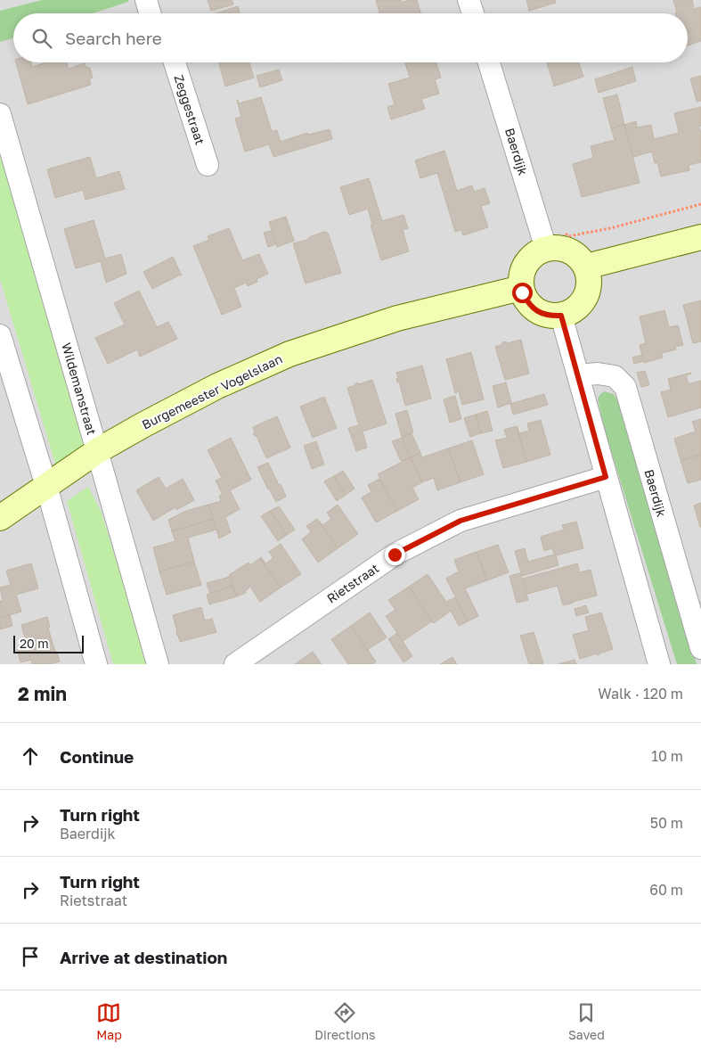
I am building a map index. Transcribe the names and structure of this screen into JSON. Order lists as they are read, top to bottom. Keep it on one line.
{"streets":{"street":["Zeggestraat","Baerdijk","Wildemanstraat","Burgemeester Vogelslaan","Rietstraat"]},"crossings":[["Baerdijk","Burgemeester Vogelslaan"],["Wildemanstraat","Burgemeester Vogelslaan"]],"scale_bar":"20 m","page":{"search":"Search here","scale":"20 m","heading":["2 min","Walk · 120 m"],"list":[["Continue","10 m"],["Turn right","Baerdijk","50 m"],["Turn right","Rietstraat","60 m"],"Arrive at destination"],"nav":["Map","Directions","Saved"]}}
